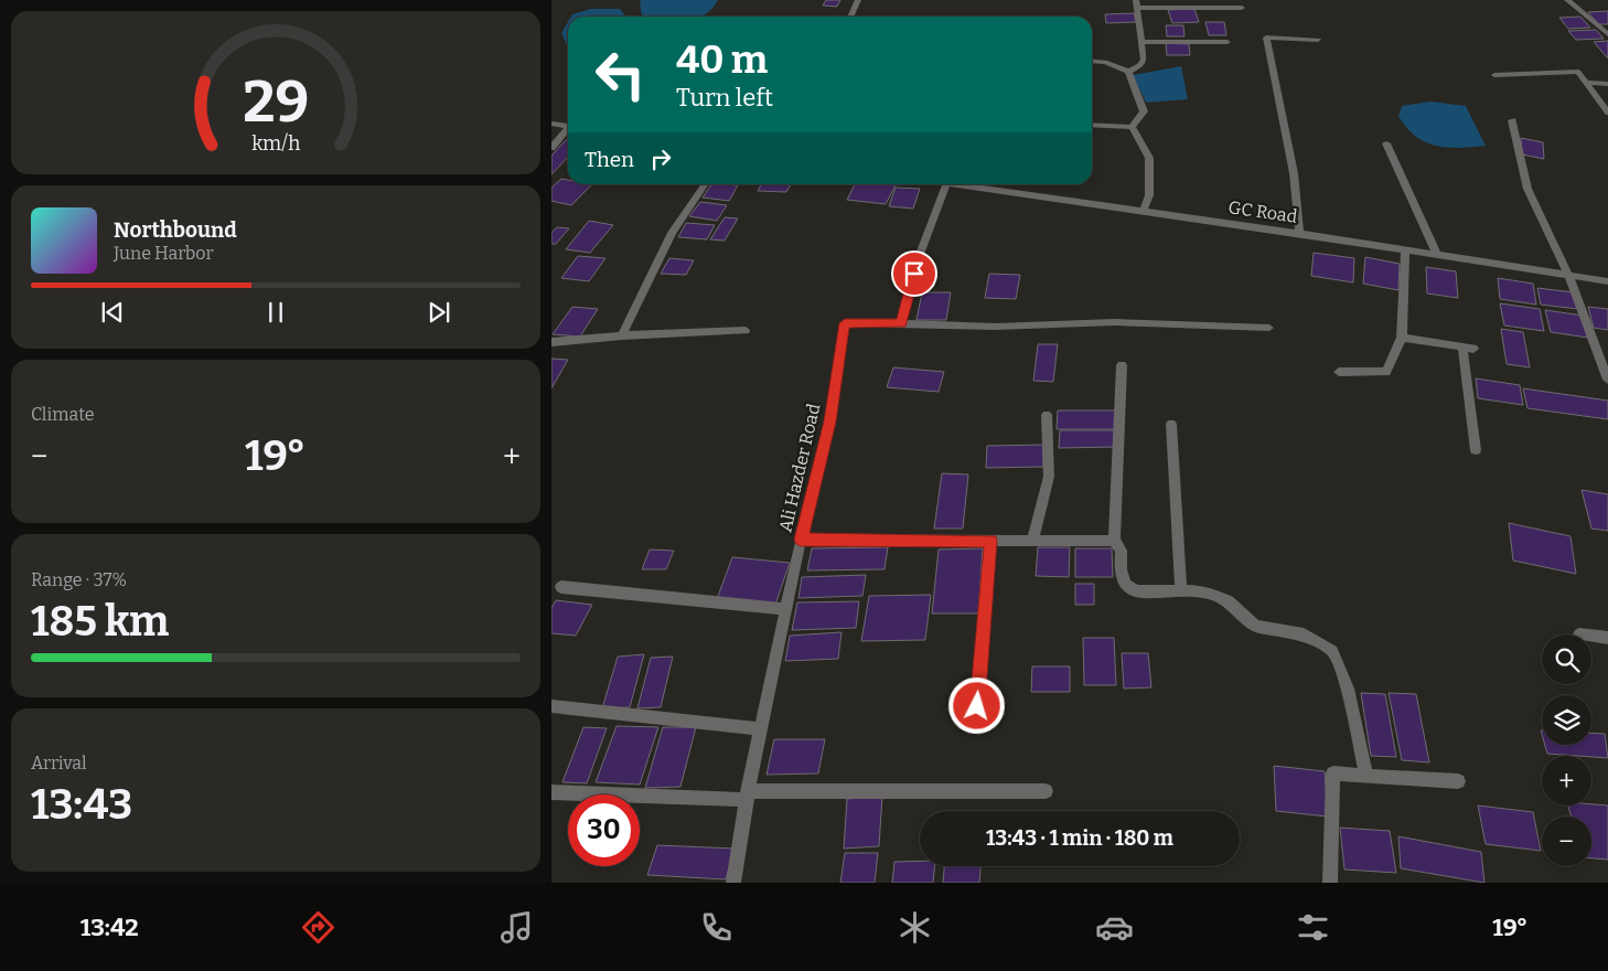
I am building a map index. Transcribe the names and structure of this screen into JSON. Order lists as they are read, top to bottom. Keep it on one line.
{"streets":{"street":["GC Road","Ali Hazder Road"]},"page":{"turn":["40 m","Turn left"],"then":"Then","song":["Northbound","June Harbor"],"tile":["Climate",["Range · 37%","185 km"],["Arrival","13:43"]],"heat":["−","19°","+"],"map_buttons":["+","−"],"limit":"30","trip":"13:43 · 1 min · 180 m","tabs":["13:42","19°"],"gauge":["29","km/h"]}}
